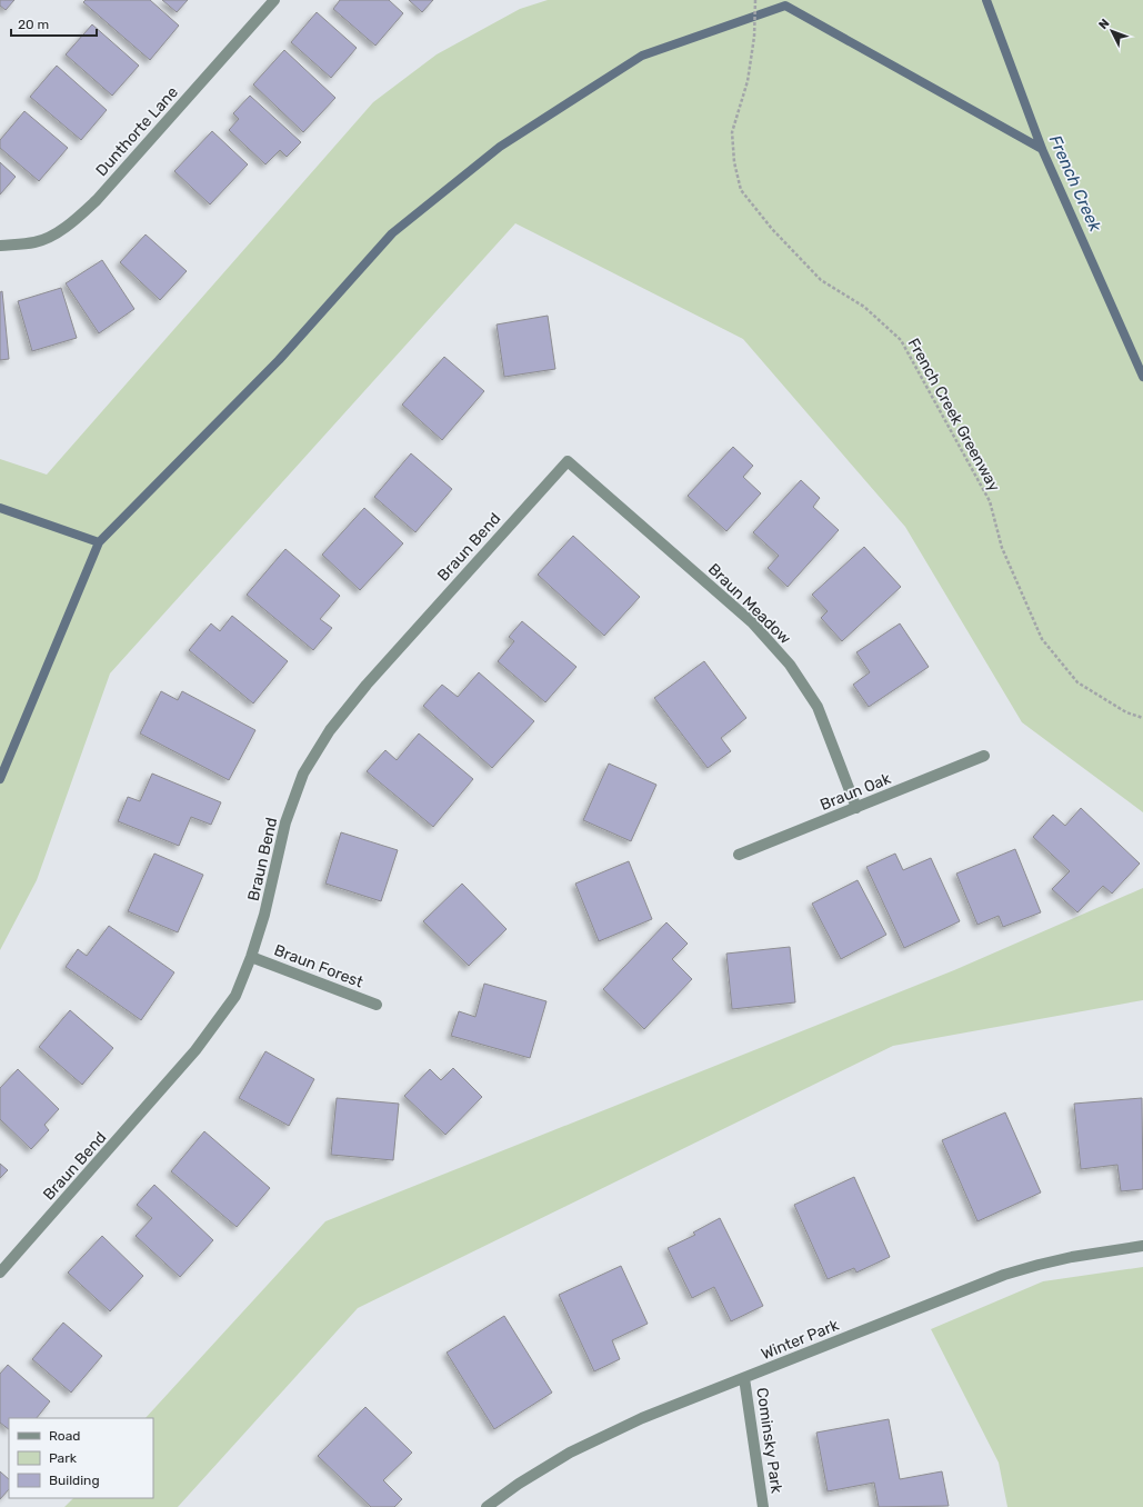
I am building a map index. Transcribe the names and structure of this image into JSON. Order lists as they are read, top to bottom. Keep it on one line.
{"streets":{"street":["Dunthorte Lane","Braun Bend","Braun Meadow","Braun Oak","Braun Forest","Winter Park","Cominsky Park"],"path":["French Creek Greenway"]},"crossings":[["Braun Bend","Braun Meadow"],["Braun Bend","Braun Forest"],["Braun Meadow","Braun Oak"],["Winter Park","Cominsky Park"]],"water":["French Creek"],"legend":["Road","Park","Building"],"scale_bar":"20 m","north":"top left"}
